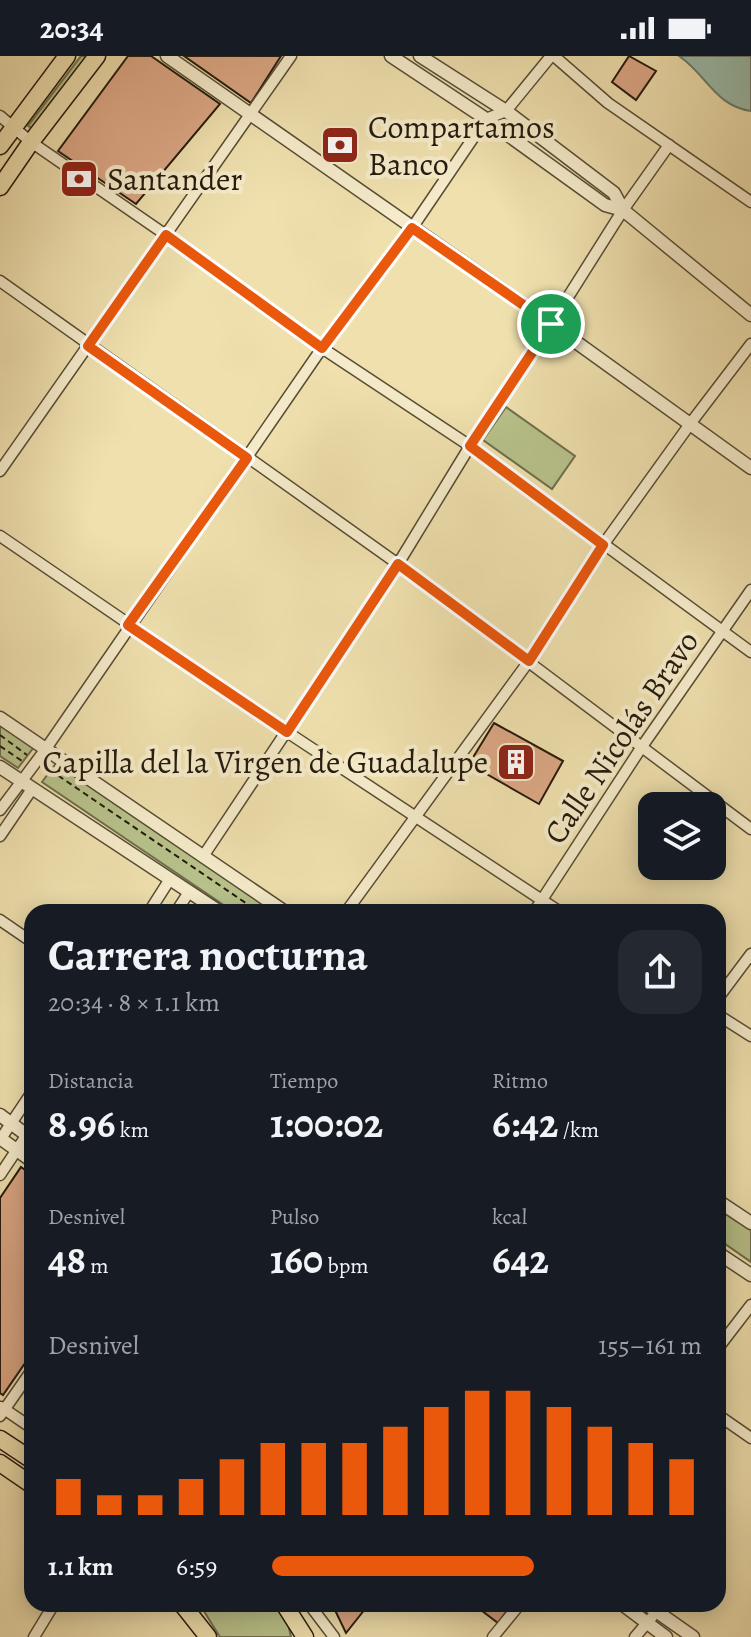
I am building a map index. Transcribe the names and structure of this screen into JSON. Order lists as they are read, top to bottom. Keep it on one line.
{"streets":{"street":["Calle Nicolás Bravo"]},"places":{"bank":["Compartamos Banco","Santander"],"building":["Capilla del la Virgen de Guadalupe"]},"page":{"status":"20:34","heading":["Carrera nocturna","20:34 · 8 × 1.1 km"],"stats":[["Distancia","8.96 km"],["Tiempo","1:00:02"],["Ritmo","6:42 /km"],["Desnivel","48 m"],["Pulso","160 bpm"],["kcal","642"]],"chart":["Desnivel","155–161 m"],"list":[{"name":"1.1 km","note":"6:59"}]}}
